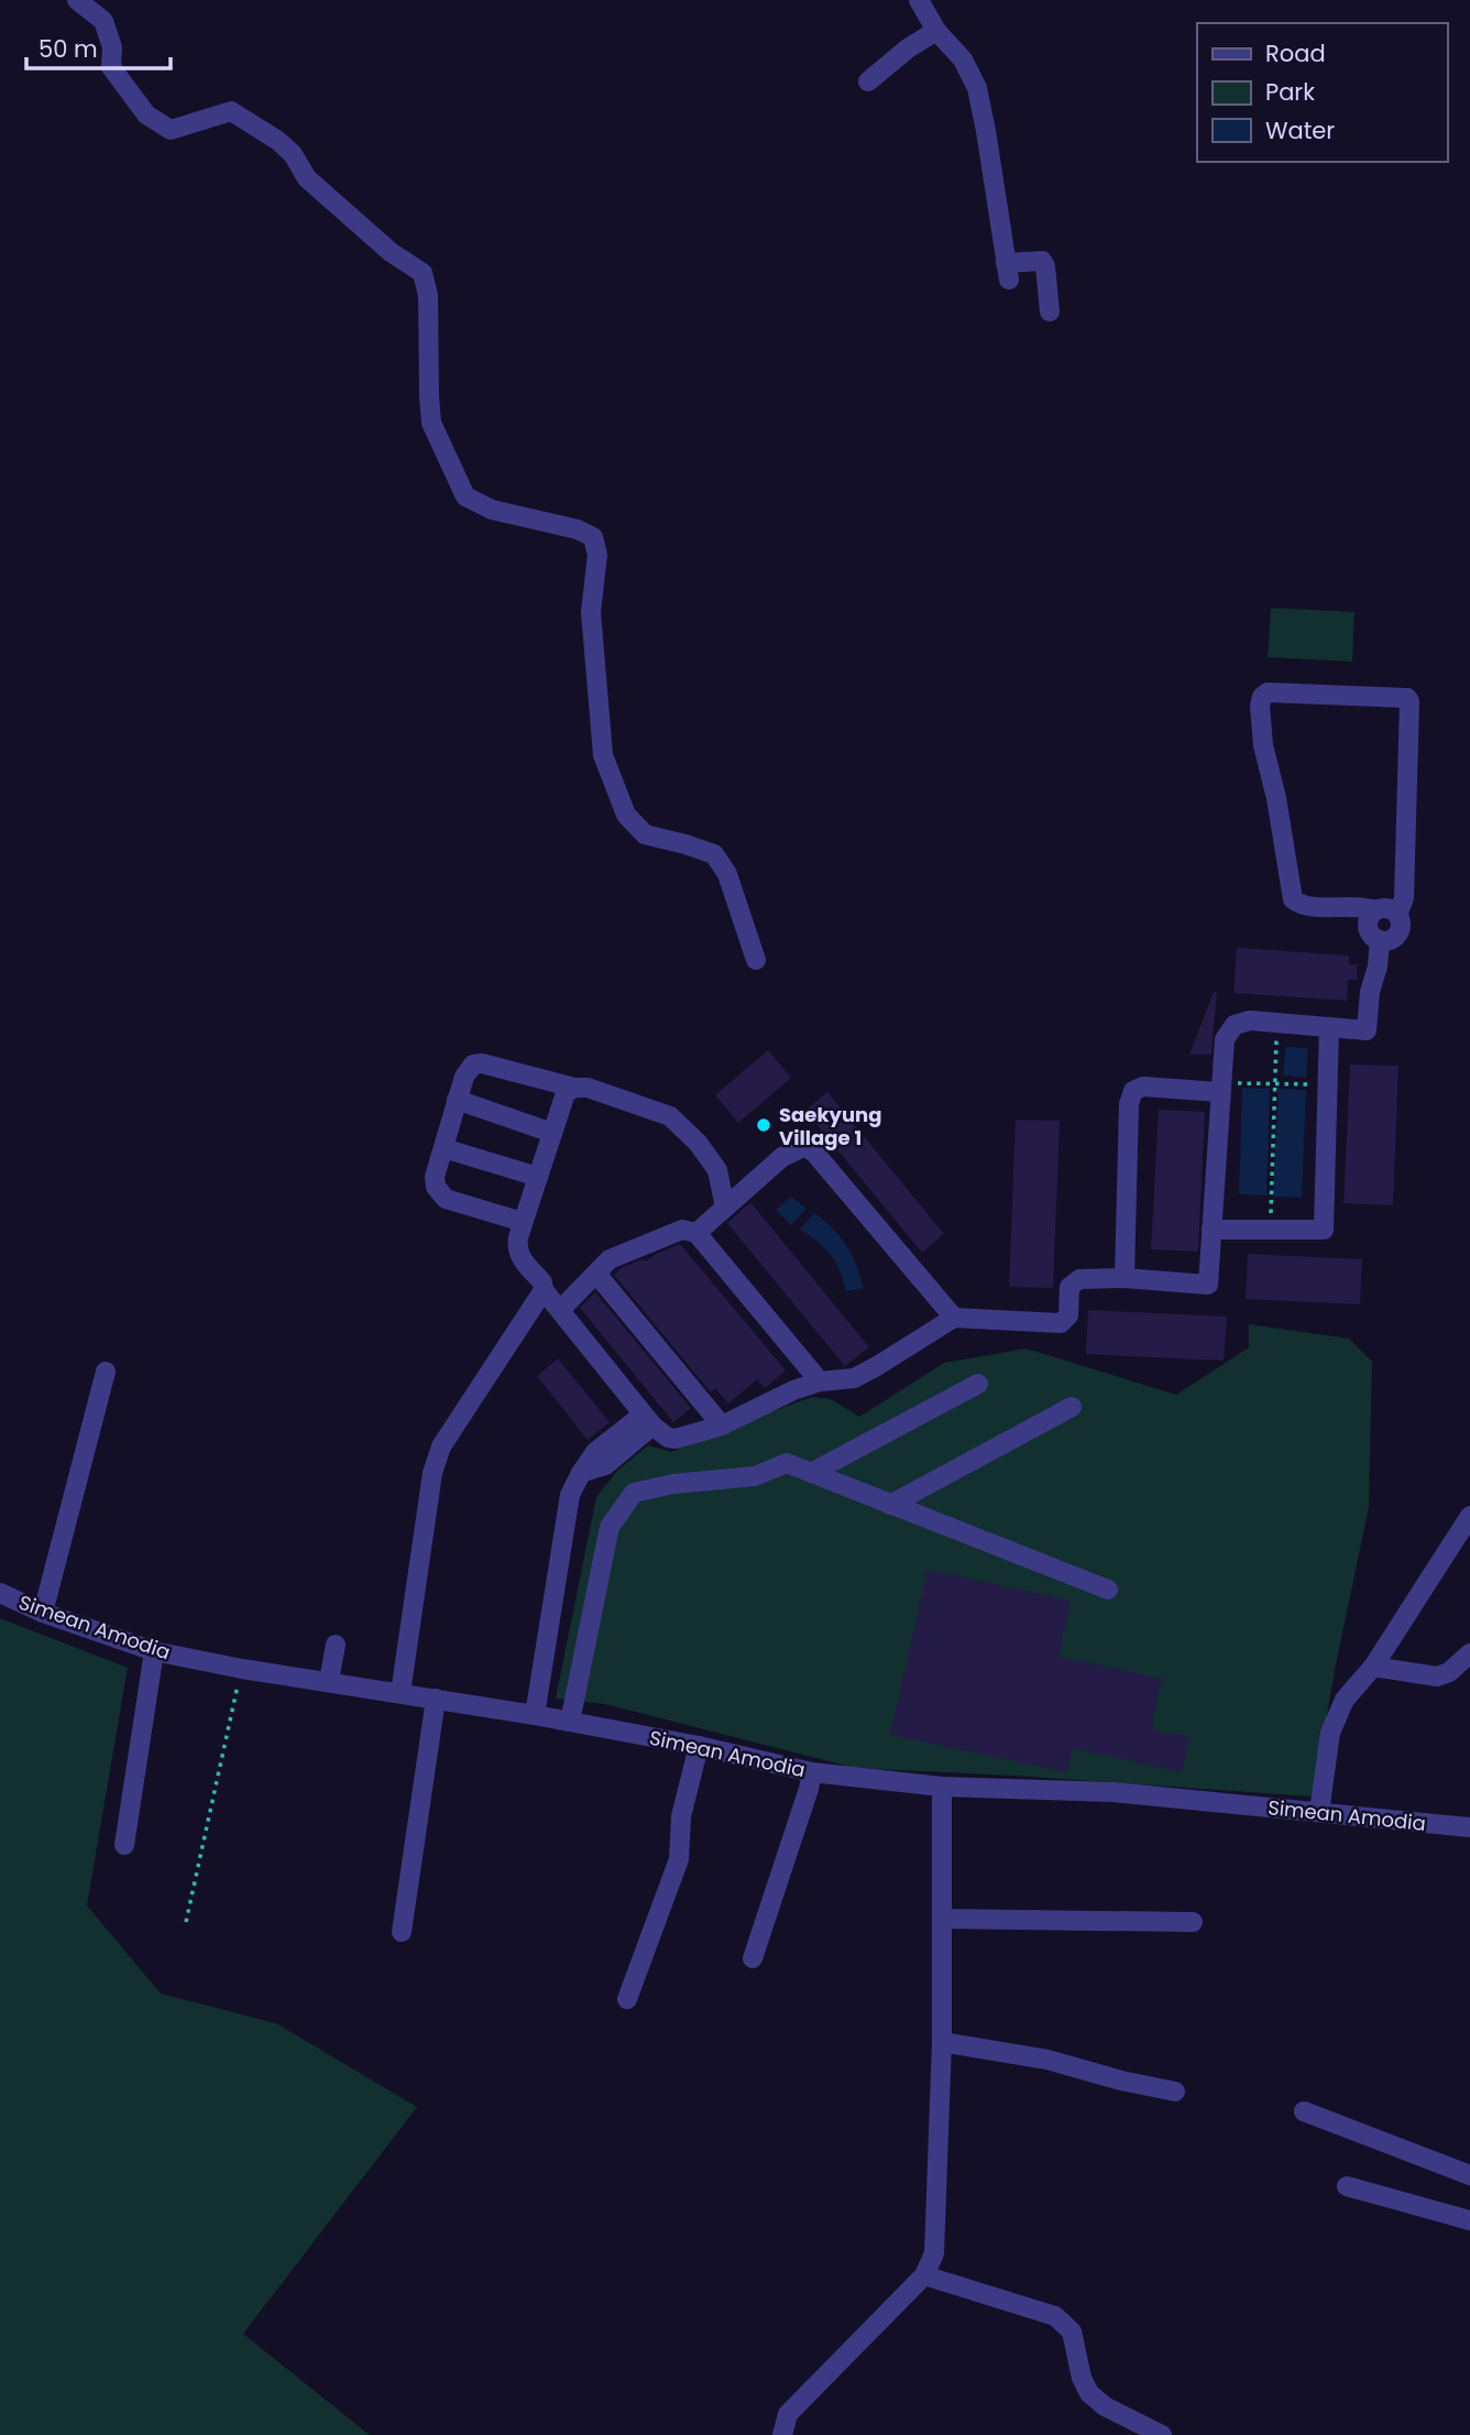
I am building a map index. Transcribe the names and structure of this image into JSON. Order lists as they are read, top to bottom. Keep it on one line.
{"streets":{"street":["Simean Amodia"]},"places":["Saekyung Village 1"],"legend":["Road","Park","Water"],"scale_bar":"50 m"}
